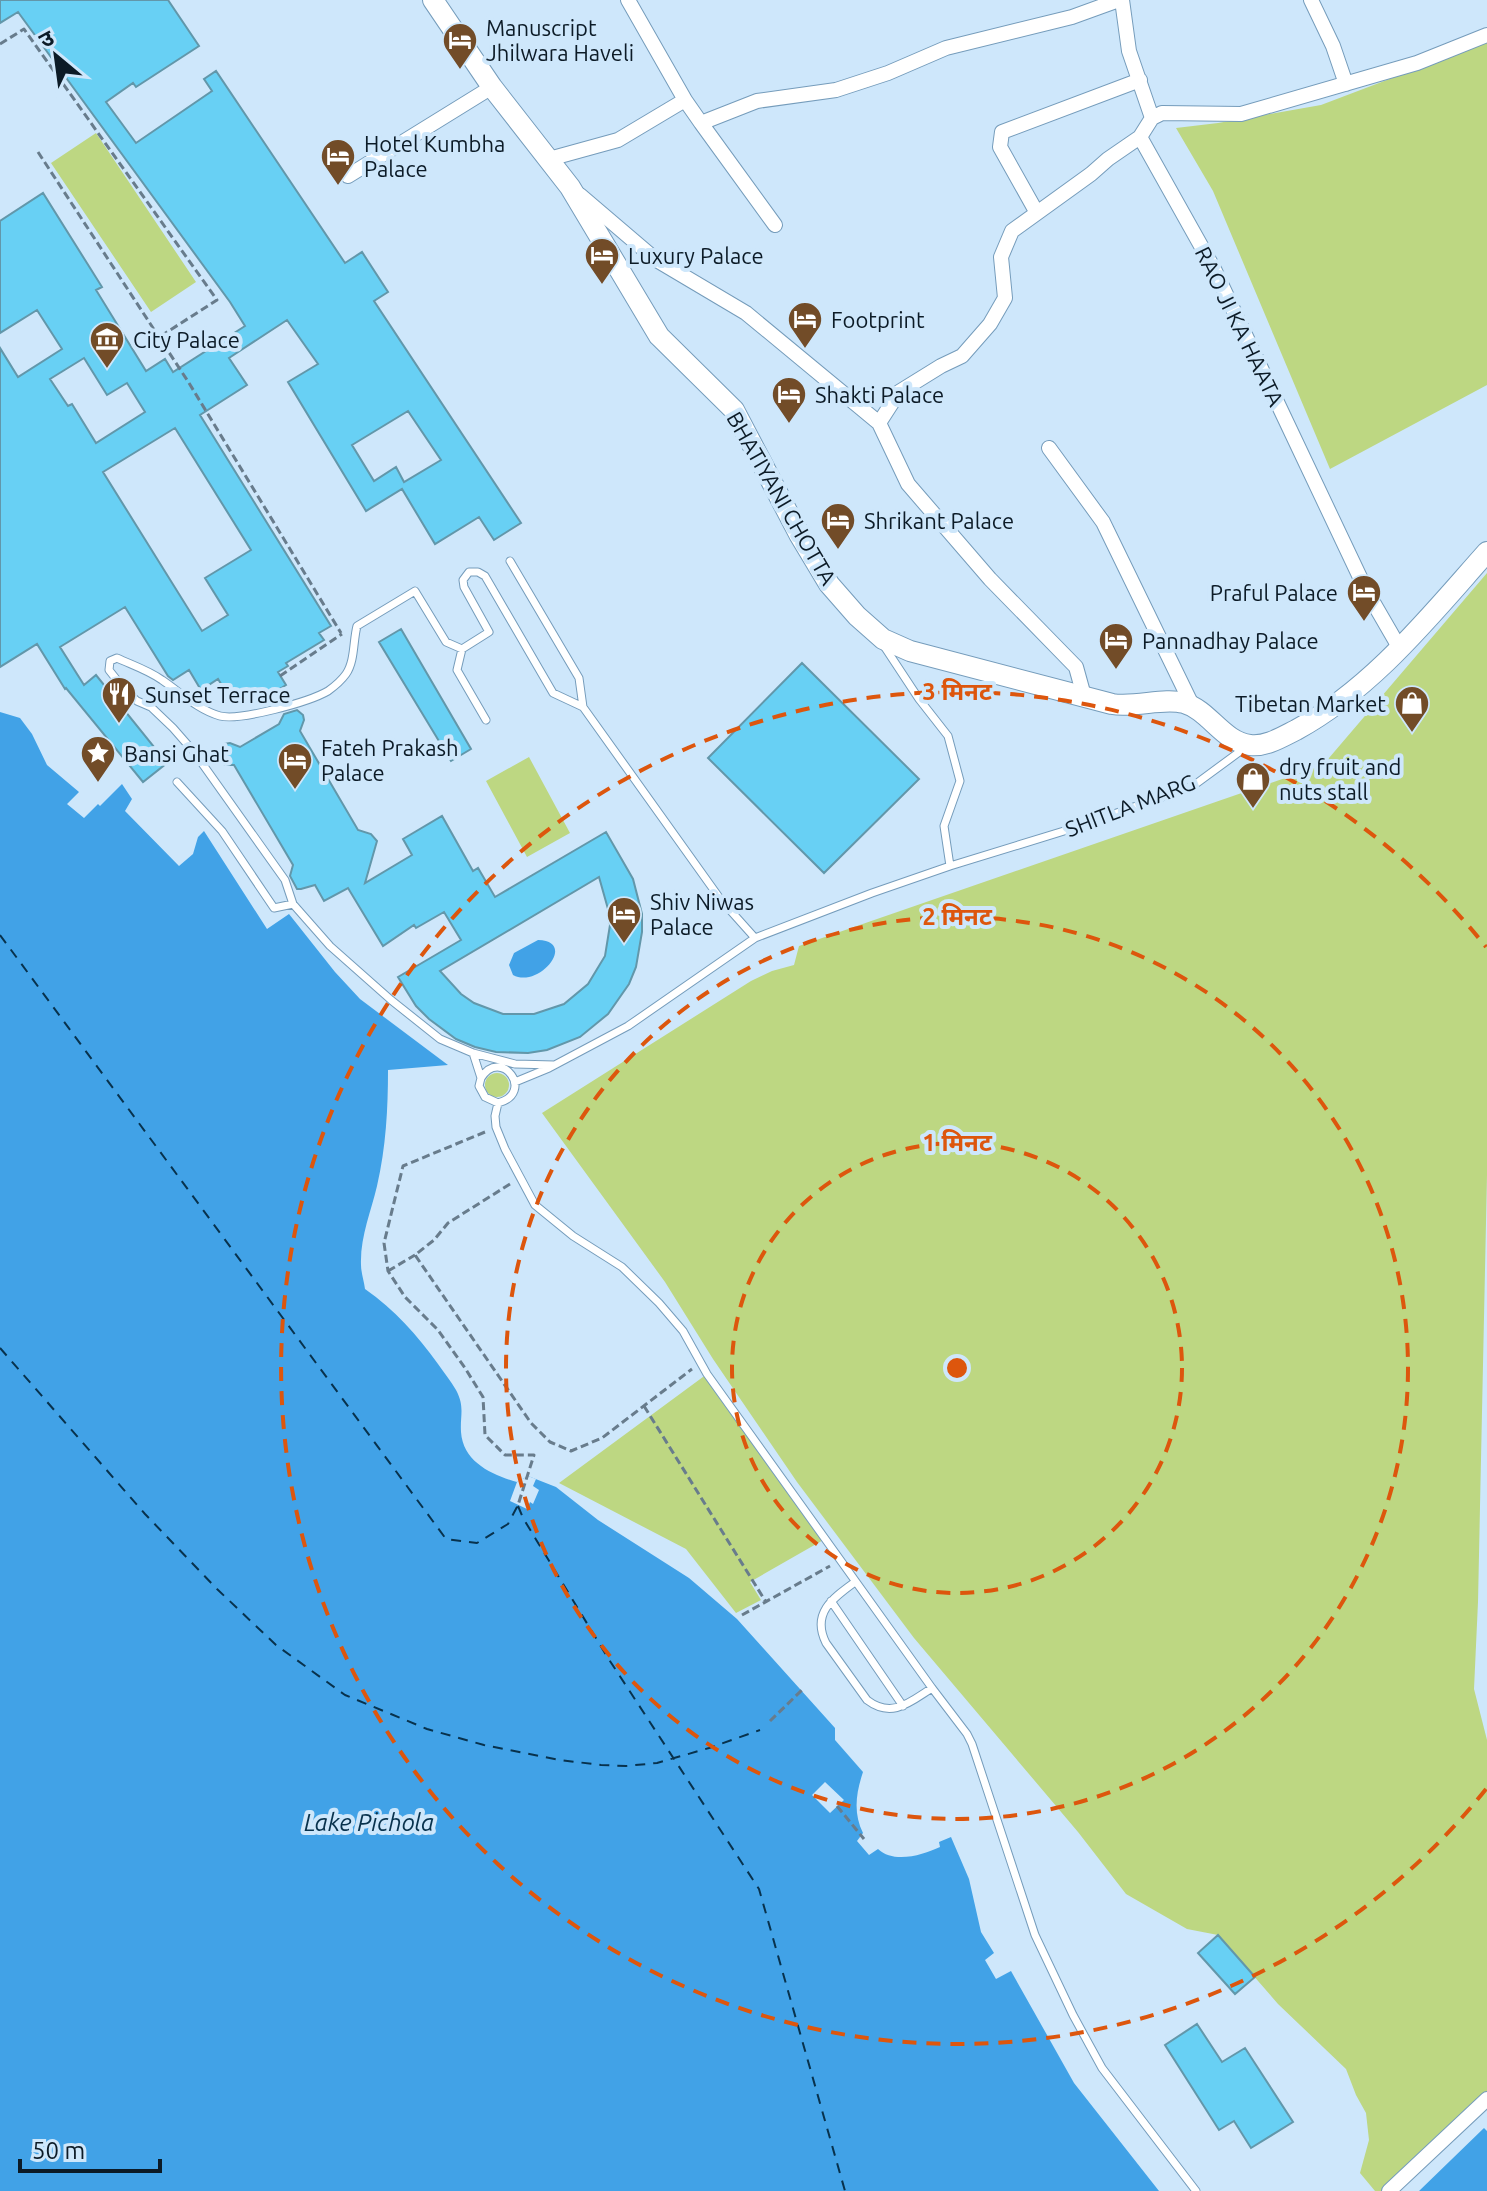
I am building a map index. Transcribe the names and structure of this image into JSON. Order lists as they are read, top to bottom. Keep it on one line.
{"streets":{"main road":["BHATIYANI CHOTTA","SHITLA MARG"],"street":["RAO JI KA HAATA"]},"crossings":[["RAO JI KA HAATA","SHITLA MARG"]],"water":["Lake Pichola"],"places":{"hotel":["Manuscript Jhilwara Haveli","Hotel Kumbha Palace","Luxury Palace","Footprint","Shakti Palace","Shrikant Palace","Praful Palace","Pannadhay Palace","Fateh Prakash Palace","Shiv Niwas Palace"],"museum":["City Palace"],"restaurant":["Sunset Terrace"],"shop":["Tibetan Market","dry fruit and nuts stall"],"place":["Bansi Ghat"]},"scale_bar":"50 m","north":"top left","rings":["3 मिनट","2 मिनट","1 मिनट"]}
